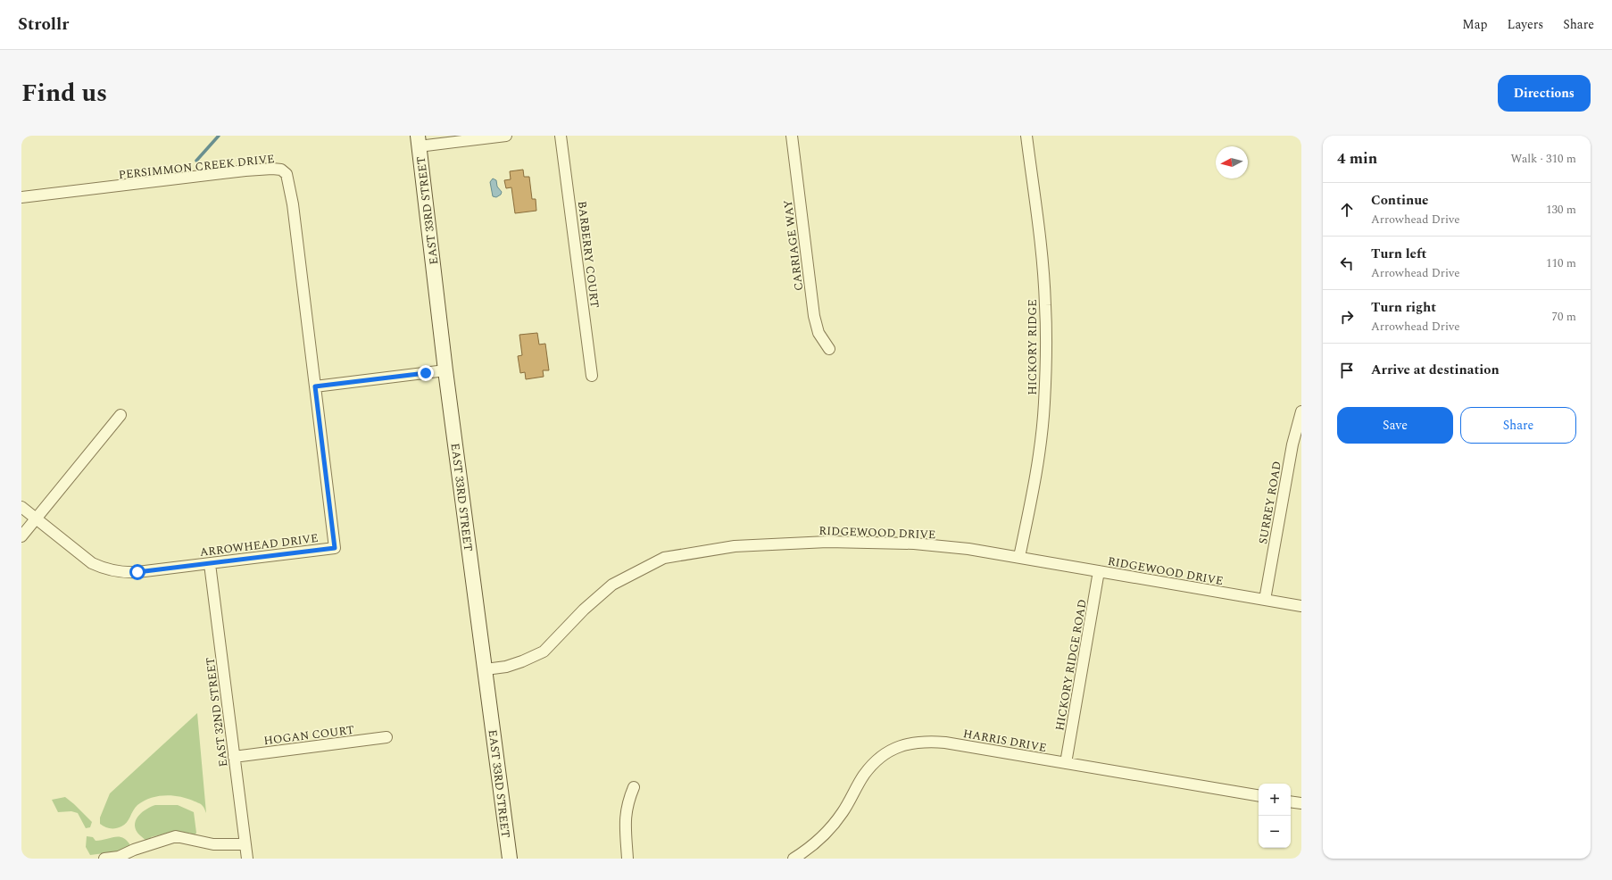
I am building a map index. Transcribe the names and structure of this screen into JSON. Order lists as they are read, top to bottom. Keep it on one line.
{"streets":{"street":["PERSIMMON CREEK DRIVE","EAST 33RD STREET","CARRIAGE WAY","BARBERRY COURT","HICKORY RIDGE","SURREY ROAD","RIDGEWOOD DRIVE","ARROWHEAD DRIVE","HICKORY RIDGE ROAD","EAST 32ND STREET","HOGAN COURT","HARRIS DRIVE"]},"crossings":[["PERSIMMON CREEK DRIVE","ARROWHEAD DRIVE"],["EAST 33RD STREET","RIDGEWOOD DRIVE"],["HICKORY RIDGE","RIDGEWOOD DRIVE"],["SURREY ROAD","RIDGEWOOD DRIVE"],["RIDGEWOOD DRIVE","HICKORY RIDGE ROAD"],["ARROWHEAD DRIVE","EAST 32ND STREET"],["HICKORY RIDGE ROAD","HARRIS DRIVE"],["EAST 32ND STREET","HOGAN COURT"]],"north":"left","page":{"header":"Strollr","nav":["Map","Layers","Share"],"title":"Find us","buttons":["Directions",["Save","Share"]],"heading":["4 min","Walk · 310 m"],"list":[["Continue","Arrowhead Drive","130 m"],["Turn left","Arrowhead Drive","110 m"],["Turn right","Arrowhead Drive","70 m"],"Arrive at destination"],"map_buttons":["+","−"]}}
